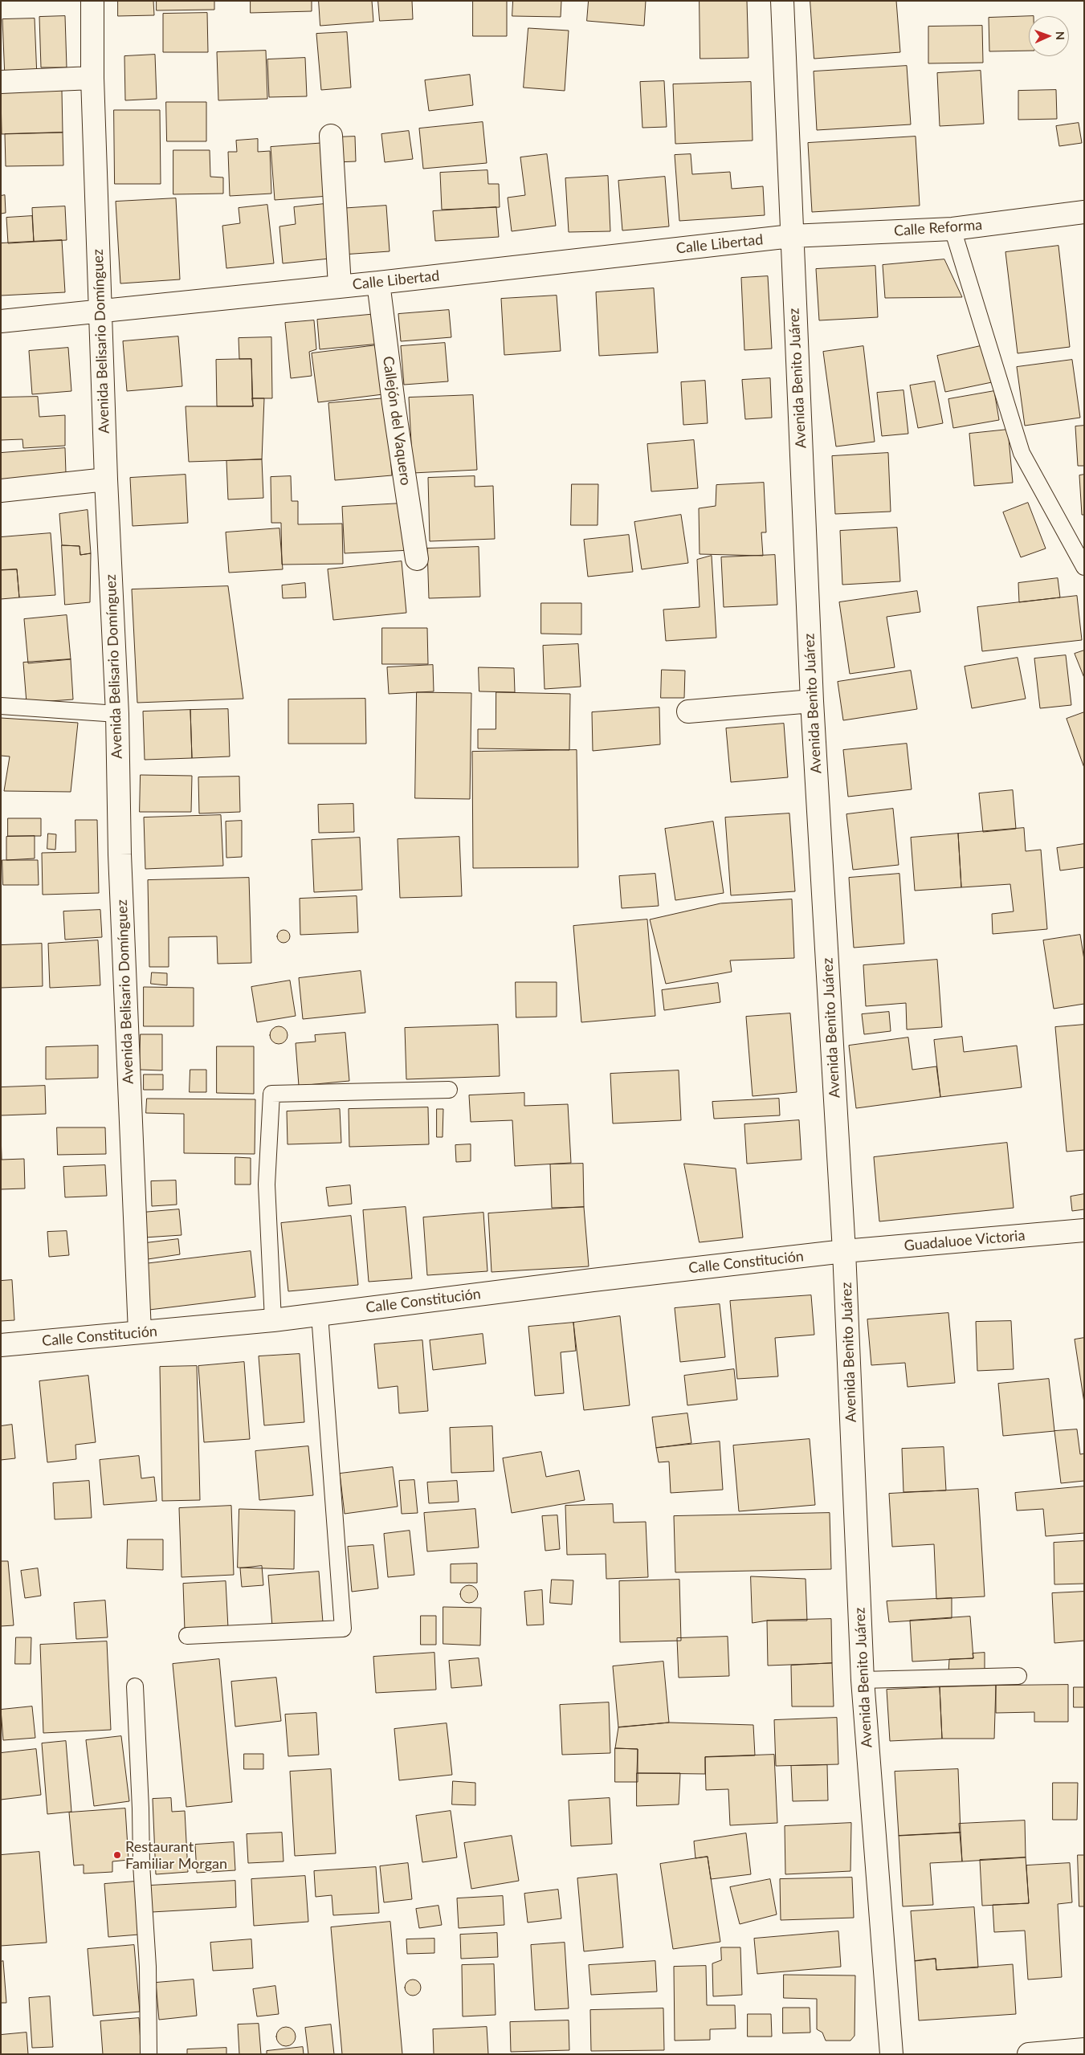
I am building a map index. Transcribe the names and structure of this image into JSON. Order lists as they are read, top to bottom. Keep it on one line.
{"streets":{"street":["Calle Reforma","Calle Libertad","Avenida Belisario Domínguez","Avenida Benito Juárez","Callejón del Vaquero","Guadaluoe Victoria","Calle Constitución"]},"crossings":[["Calle Reforma","Calle Libertad"],["Calle Reforma","Avenida Benito Juárez"],["Calle Libertad","Avenida Belisario Domínguez"],["Calle Libertad","Avenida Benito Juárez"],["Calle Libertad","Callejón del Vaquero"],["Avenida Belisario Domínguez","Calle Constitución"],["Avenida Benito Juárez","Guadaluoe Victoria"],["Avenida Benito Juárez","Calle Constitución"],["Guadaluoe Victoria","Calle Constitución"]],"places":["Restaurant Familiar Morgan"],"north":"right"}
